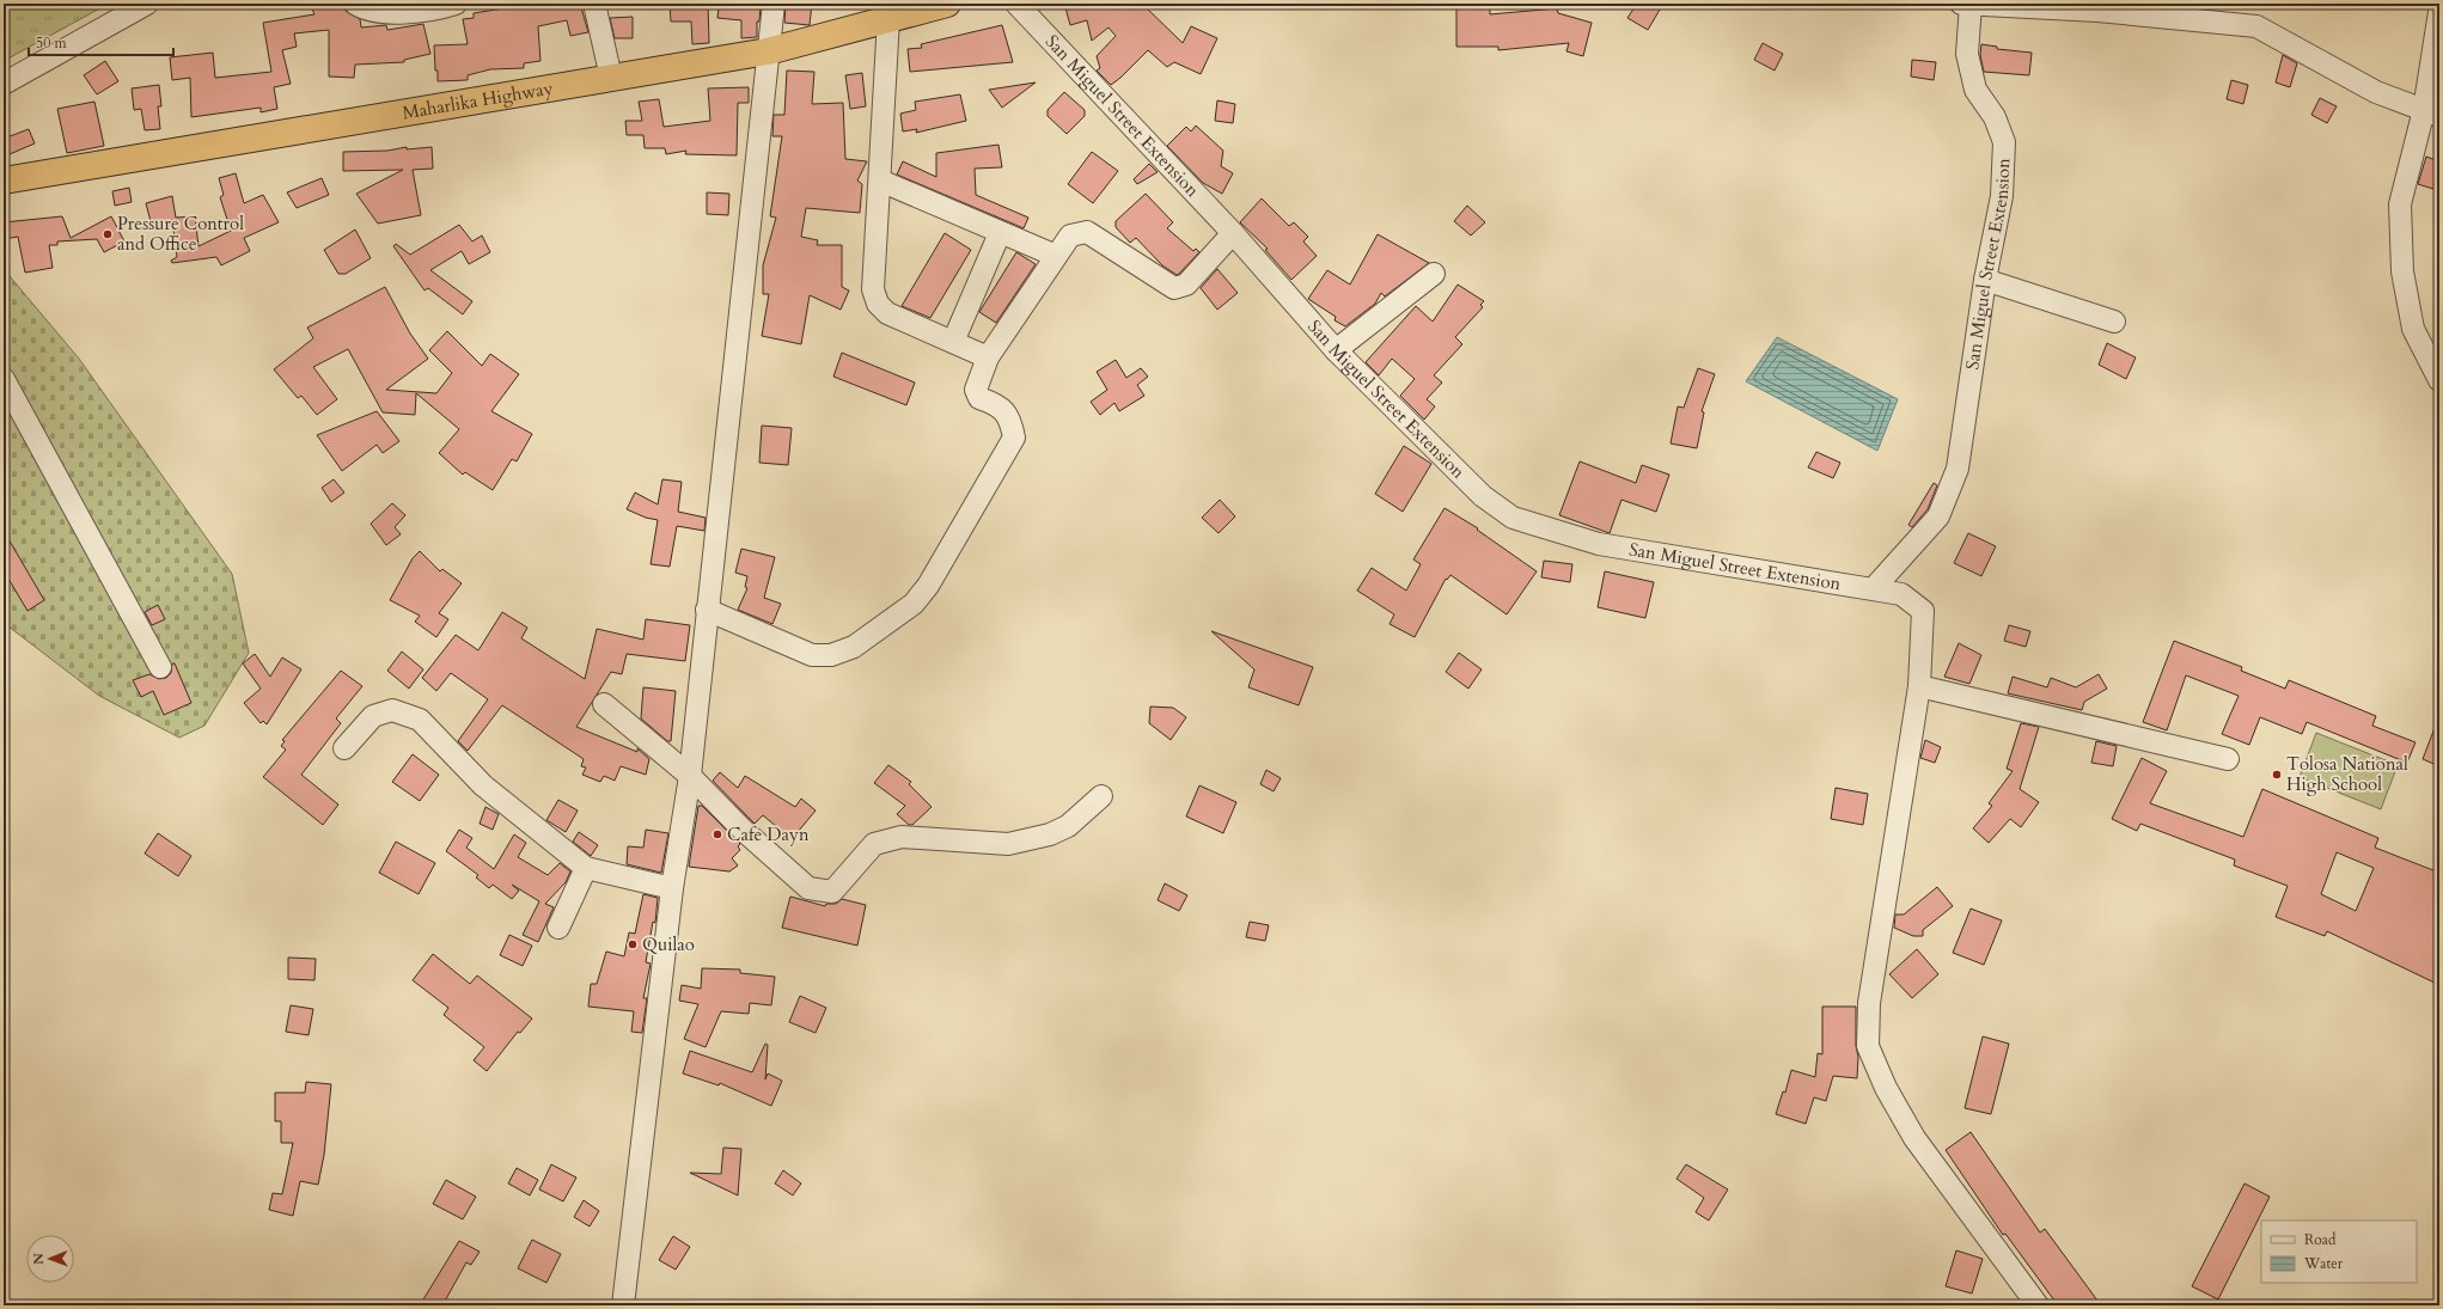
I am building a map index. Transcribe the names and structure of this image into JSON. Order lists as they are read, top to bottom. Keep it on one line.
{"streets":{"highway":["Maharlika Highway"],"street":["San Miguel Street Extension"]},"places":["Pressure Control and Office","Tolosa National High School","Cafe Dayn","Quilao"],"legend":["Road","Water"],"scale_bar":"50 m","north":"left"}
